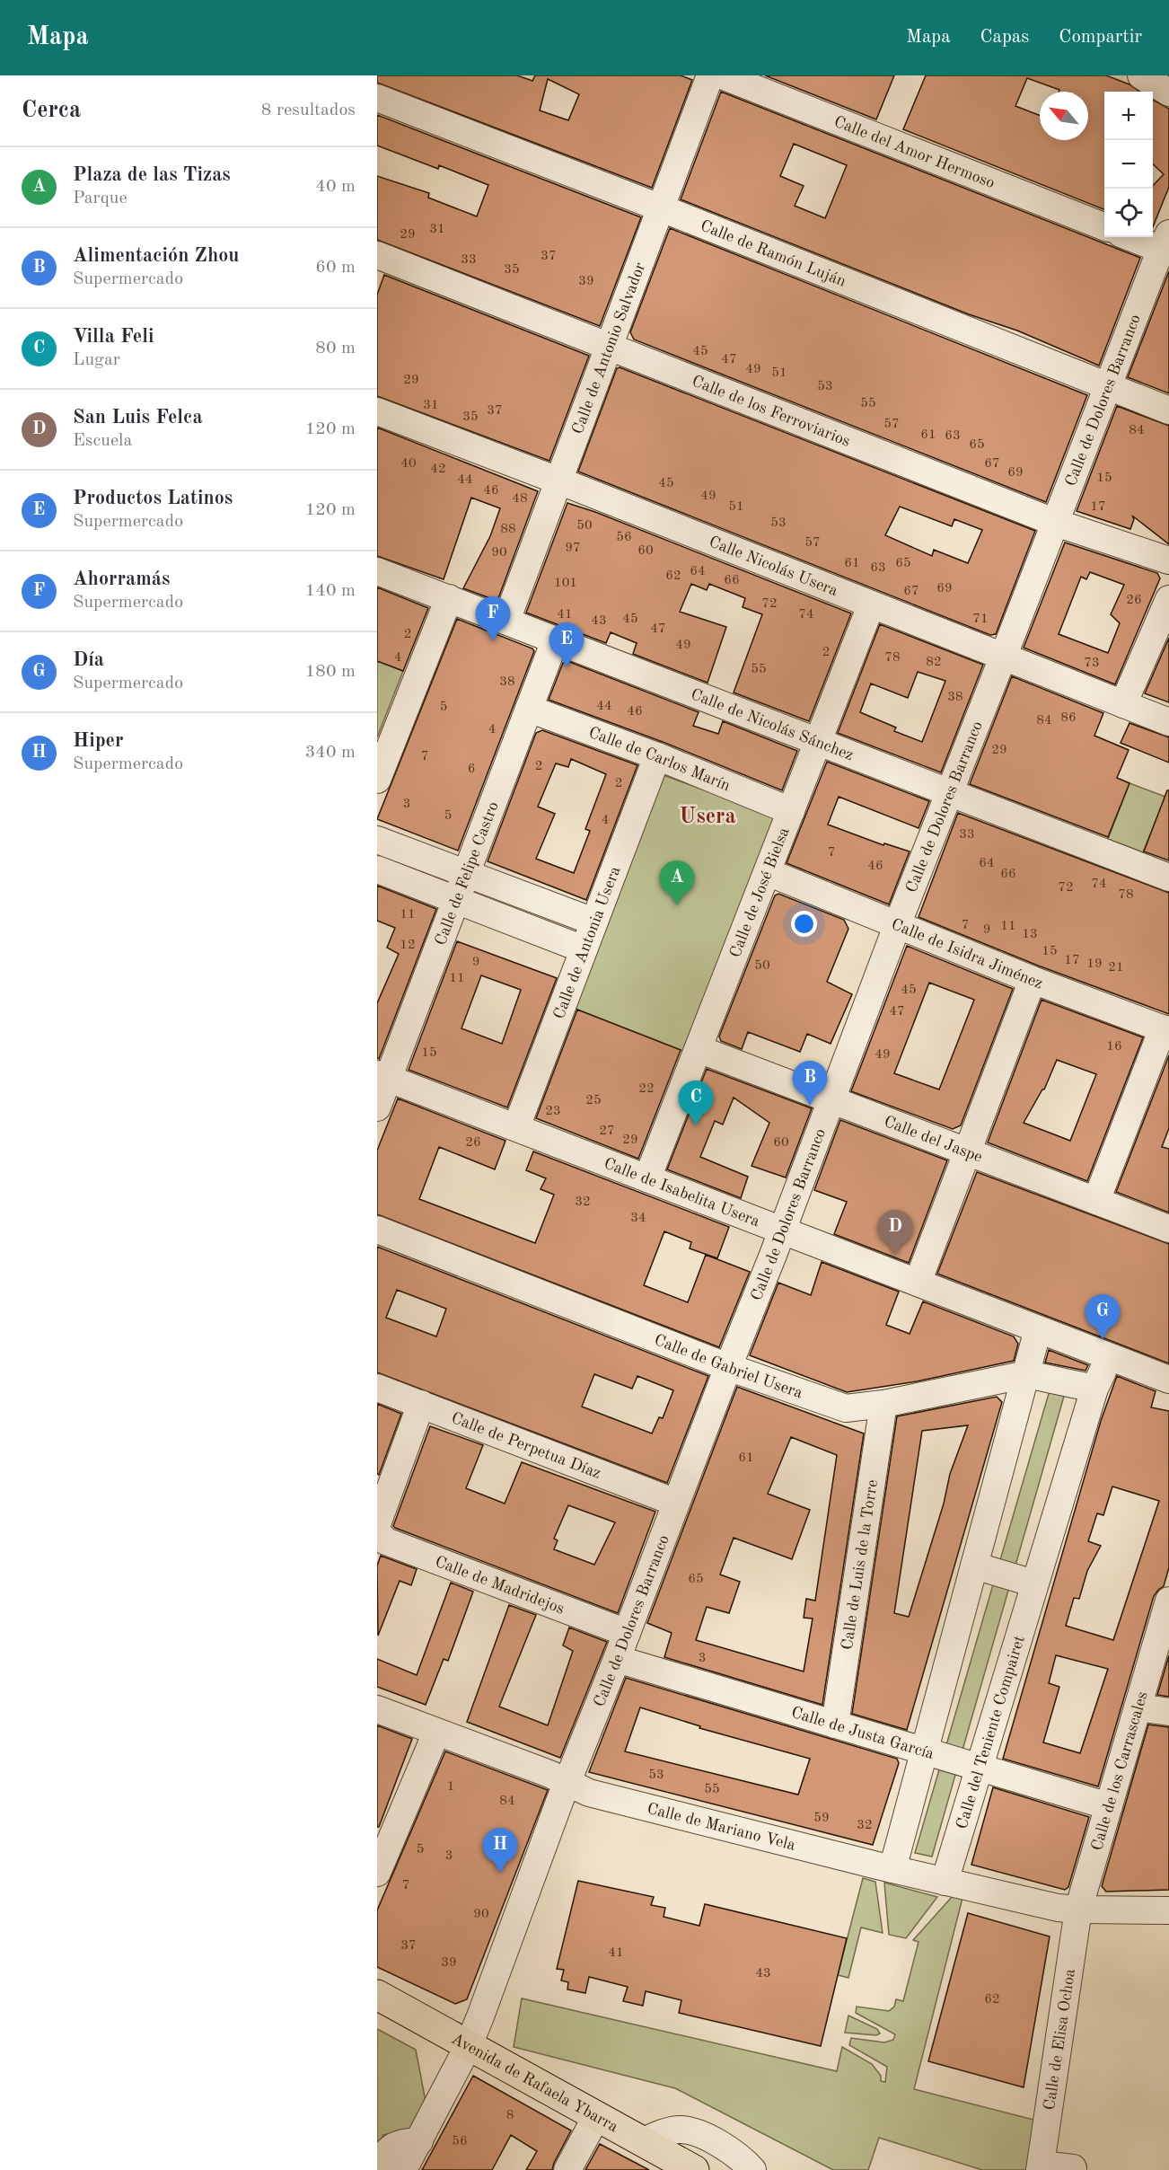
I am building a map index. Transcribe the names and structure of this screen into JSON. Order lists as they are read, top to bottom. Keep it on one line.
{"streets":{"main road":["Avenida de Rafaela Ybarra"],"street":["Calle del Amor Hermoso","Calle de Ramón Luján","Calle de Antonio Salvador","Calle de Dolores Barranco","Calle de los Ferroviarios","Calle Nicolás Usera","Calle de Nicolás Sánchez","Calle de Carlos Marín","Calle de Felipe Castro","Calle de José Bielsa","Calle de Antonia Usera","Calle de Isidra Jiménez","Calle del Jaspe","Calle de Isabelita Usera","Calle de Gabriel Usera","Calle de Perpetua Díaz","Calle de Luis de la Torre","Calle de Madridejos","Calle de Justa García","Calle del Teniente Compairet","Calle de los Carrascales","Calle de Mariano Vela","Calle de Elisa Ochoa"]},"crossings":[["Calle de Ramón Luján","Calle de Antonio Salvador"],["Calle de Ramón Luján","Calle de Dolores Barranco"],["Calle de Antonio Salvador","Calle de los Ferroviarios"],["Calle de Antonio Salvador","Calle Nicolás Usera"],["Calle de Antonio Salvador","Calle de Nicolás Sánchez"],["Calle de Dolores Barranco","Calle de los Ferroviarios"],["Calle de Dolores Barranco","Calle Nicolás Usera"],["Calle de Dolores Barranco","Calle de Nicolás Sánchez"],["Calle de Dolores Barranco","Calle de Isidra Jiménez"],["Calle de Dolores Barranco","Calle del Jaspe"],["Calle de Dolores Barranco","Calle de Isabelita Usera"],["Calle de Dolores Barranco","Calle de Gabriel Usera"],["Calle de Dolores Barranco","Calle de Perpetua Díaz"],["Calle de Dolores Barranco","Calle de Madridejos"],["Calle de Dolores Barranco","Calle de Justa García"],["Calle de Dolores Barranco","Calle de Mariano Vela"],["Calle de Dolores Barranco","Avenida de Rafaela Ybarra"],["Calle Nicolás Usera","Calle de José Bielsa"],["Calle de Nicolás Sánchez","Calle de Felipe Castro"],["Calle de Nicolás Sánchez","Calle de José Bielsa"],["Calle de Carlos Marín","Calle de Felipe Castro"],["Calle de Carlos Marín","Calle de José Bielsa"],["Calle de Carlos Marín","Calle de Antonia Usera"],["Calle de Felipe Castro","Calle de Isabelita Usera"],["Calle de José Bielsa","Calle de Isidra Jiménez"],["Calle de José Bielsa","Calle del Jaspe"],["Calle de José Bielsa","Calle de Isabelita Usera"],["Calle de Antonia Usera","Calle de Isabelita Usera"],["Calle de Isabelita Usera","Calle del Teniente Compairet"],["Calle de Gabriel Usera","Calle de Luis de la Torre"],["Calle de Gabriel Usera","Calle del Teniente Compairet"],["Calle de Luis de la Torre","Calle de Justa García"],["Calle de Justa García","Calle del Teniente Compairet"],["Calle de Justa García","Calle de los Carrascales"],["Calle del Teniente Compairet","Calle de Mariano Vela"],["Calle de los Carrascales","Calle de Mariano Vela"],["Calle de los Carrascales","Calle de Elisa Ochoa"],["Calle de Mariano Vela","Calle de Elisa Ochoa"]],"districts":["Usera"],"house_numbers":["31","29","37","33","35","39","45","47","49","51","29","53","55","31","37","35","57","84","61","63","65","40","67","42","69","15","44","45","46","49","48","51","17","53","50","88","56","57","97","60","90","61","65","63","64","62","66","101","69","67","26","72","41","74","45","71","43","47","2","49","2","4","78","82","73","55","38","38","44","5","46","86","84","4","29","7","2","6","2","3","5","4","33","7","64","46","66","74","72","78","11","7","11","9","13","12","15","17","9","19","50","21","11","45","47","16","15","49","22","25","23","27","29","26","60","32","34","61","65","3","53","1","55","84","59","32","5","3","7","90","37","41","39","43","62","8","56"],"north":"top left","page":{"header":"Mapa","nav":["Mapa","Capas","Compartir"],"heading":["Cerca","8 resultados"],"map_buttons":["+","−"],"list":[{"mark":"A","name":"Plaza de las Tizas","note":"Parque","value":"40 m"},{"mark":"B","name":"Alimentación Zhou","note":"Supermercado","value":"60 m"},{"mark":"C","name":"Villa Feli","note":"Lugar","value":"80 m"},{"mark":"D","name":"San Luis Felca","note":"Escuela","value":"120 m"},{"mark":"E","name":"Productos Latinos","note":"Supermercado","value":"120 m"},{"mark":"F","name":"Ahorramás","note":"Supermercado","value":"140 m"},{"mark":"G","name":"Día","note":"Supermercado","value":"180 m"},{"mark":"H","name":"Hiper","note":"Supermercado","value":"340 m"}],"pins":["F","E","A","B","C","D","G","H"]}}
